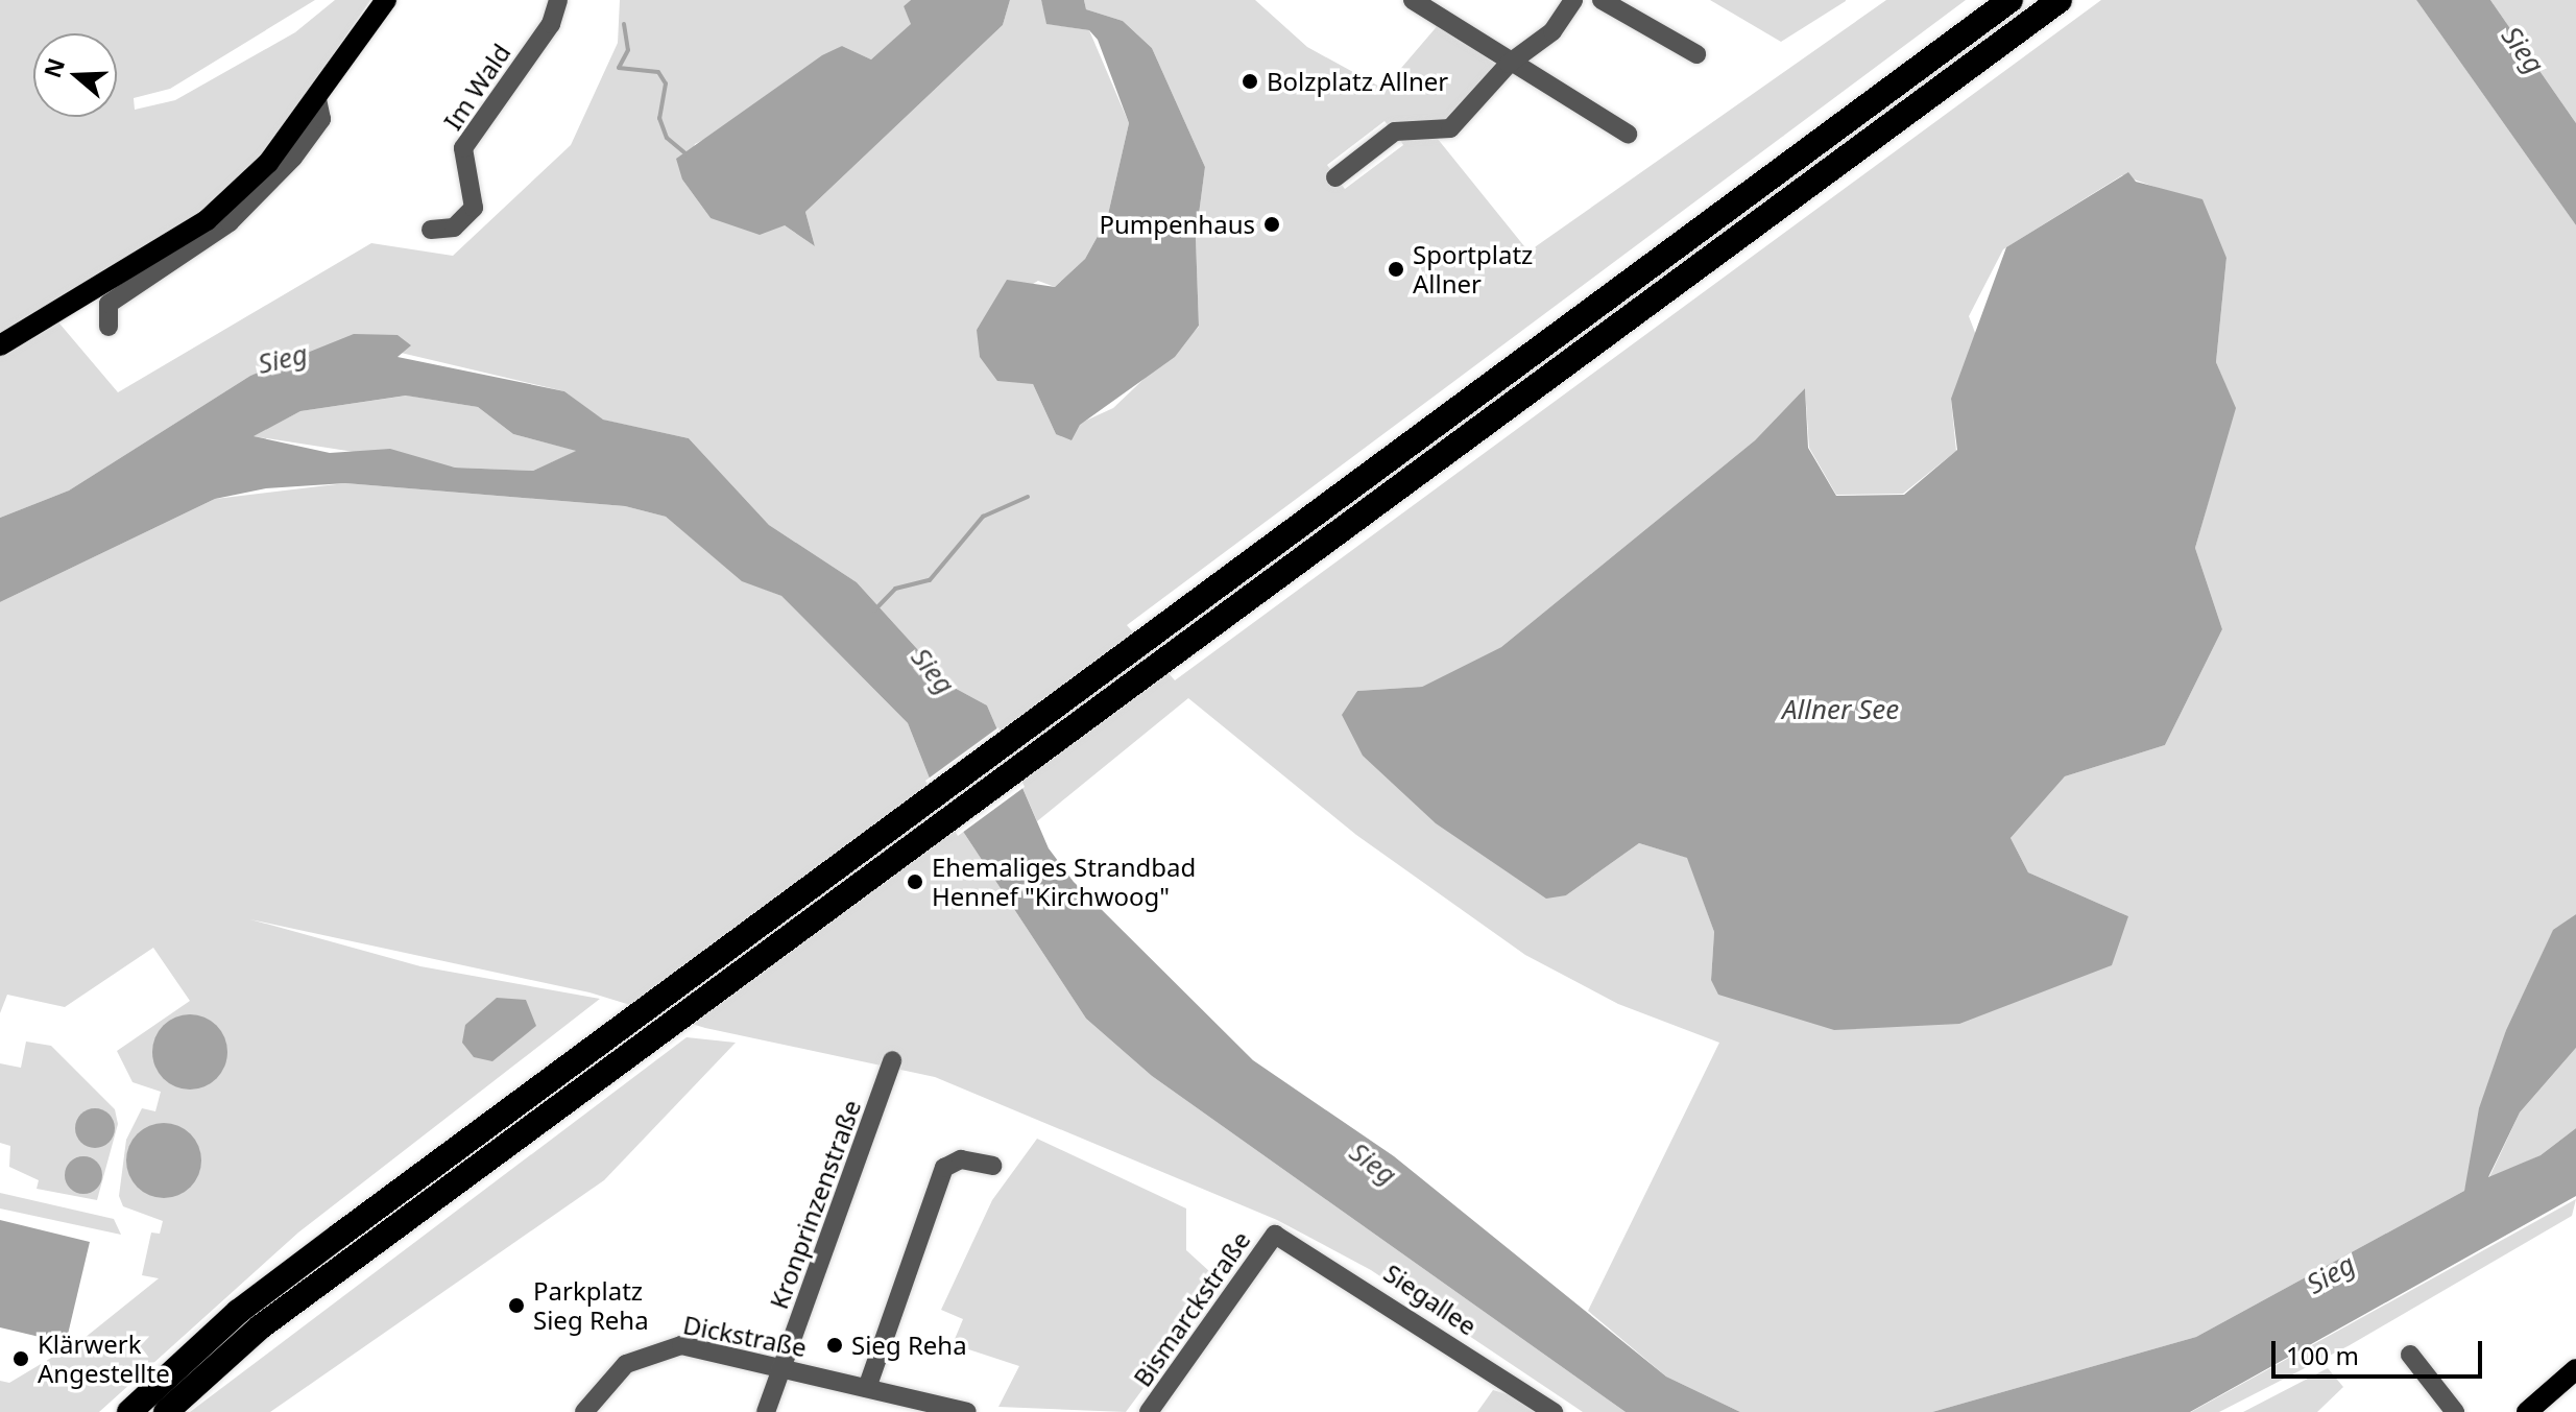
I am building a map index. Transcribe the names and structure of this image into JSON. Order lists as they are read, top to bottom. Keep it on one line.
{"streets":{"street":["Im Wald","Kronprinzenstraße","Siegallee","Bismarckstraße","Dickstraße"]},"crossings":[["Kronprinzenstraße","Dickstraße"],["Siegallee","Bismarckstraße"]],"water":["Sieg","Allner See"],"places":["Bolzplatz Allner","Pumpenhaus","Sportplatz Allner","Ehemaliges Strandbad Hennef \"Kirchwoog\"","Parkplatz Sieg Reha","Sieg Reha","Klärwerk Angestellte"],"scale_bar":"100 m","north":"left"}
